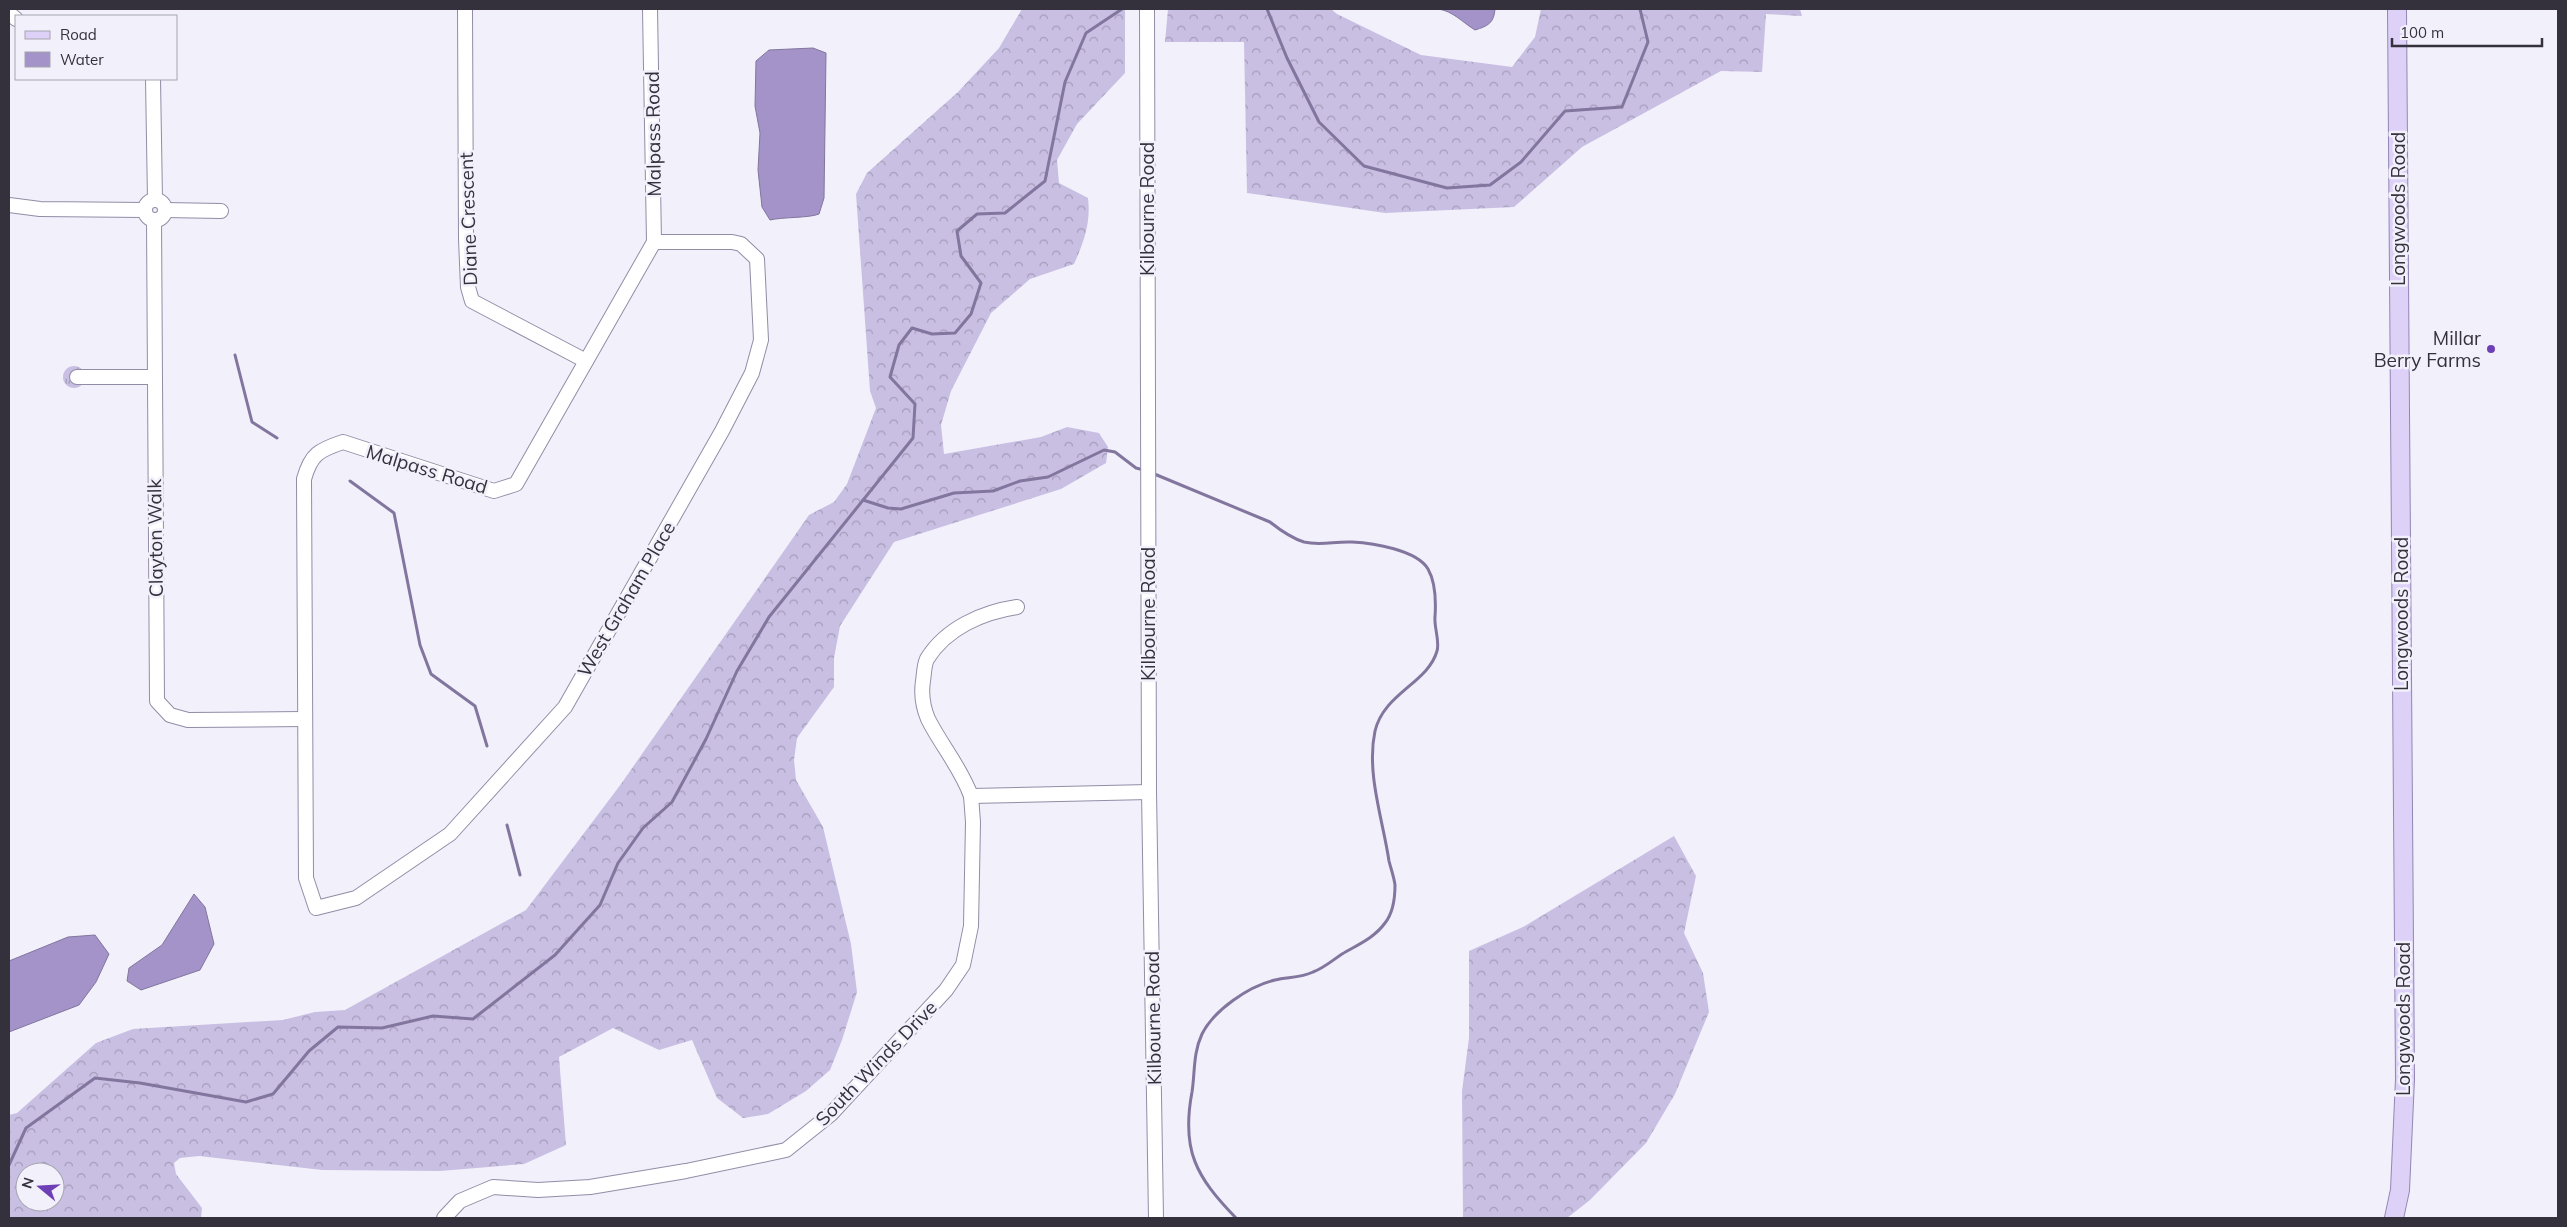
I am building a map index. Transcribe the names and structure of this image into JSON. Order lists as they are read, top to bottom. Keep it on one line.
{"streets":{"main road":["Longwoods Road"],"street":["Malpass Road","Kilbourne Road","Diane Crescent","Clayton Walk","West Graham Place","South Winds Drive"]},"crossings":[["Malpass Road","Diane Crescent"],["Malpass Road","Clayton Walk"],["Malpass Road","West Graham Place"]],"places":["Millar Berry Farms"],"legend":["Road","Water"],"scale_bar":"100 m","north":"left"}
